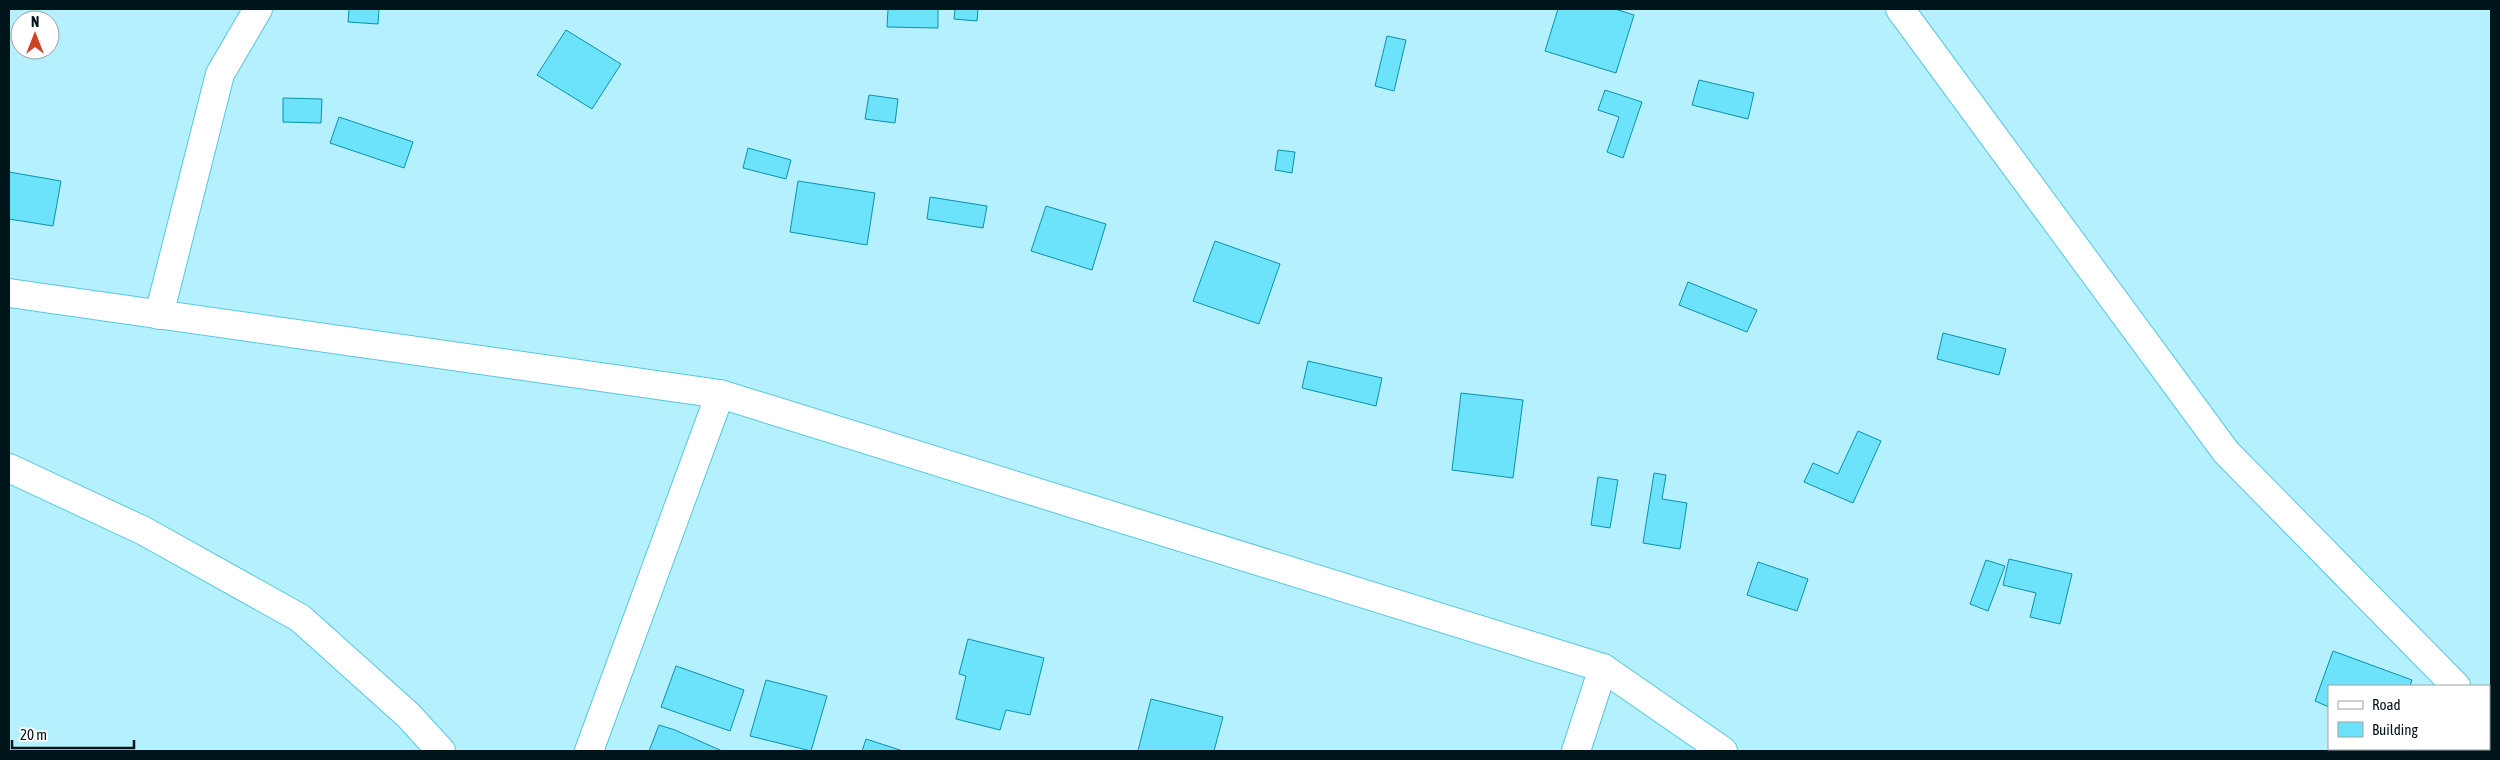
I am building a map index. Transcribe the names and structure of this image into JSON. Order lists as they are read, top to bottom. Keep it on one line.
{"legend":["Road","Building"],"scale_bar":"20 m","north":"top"}
